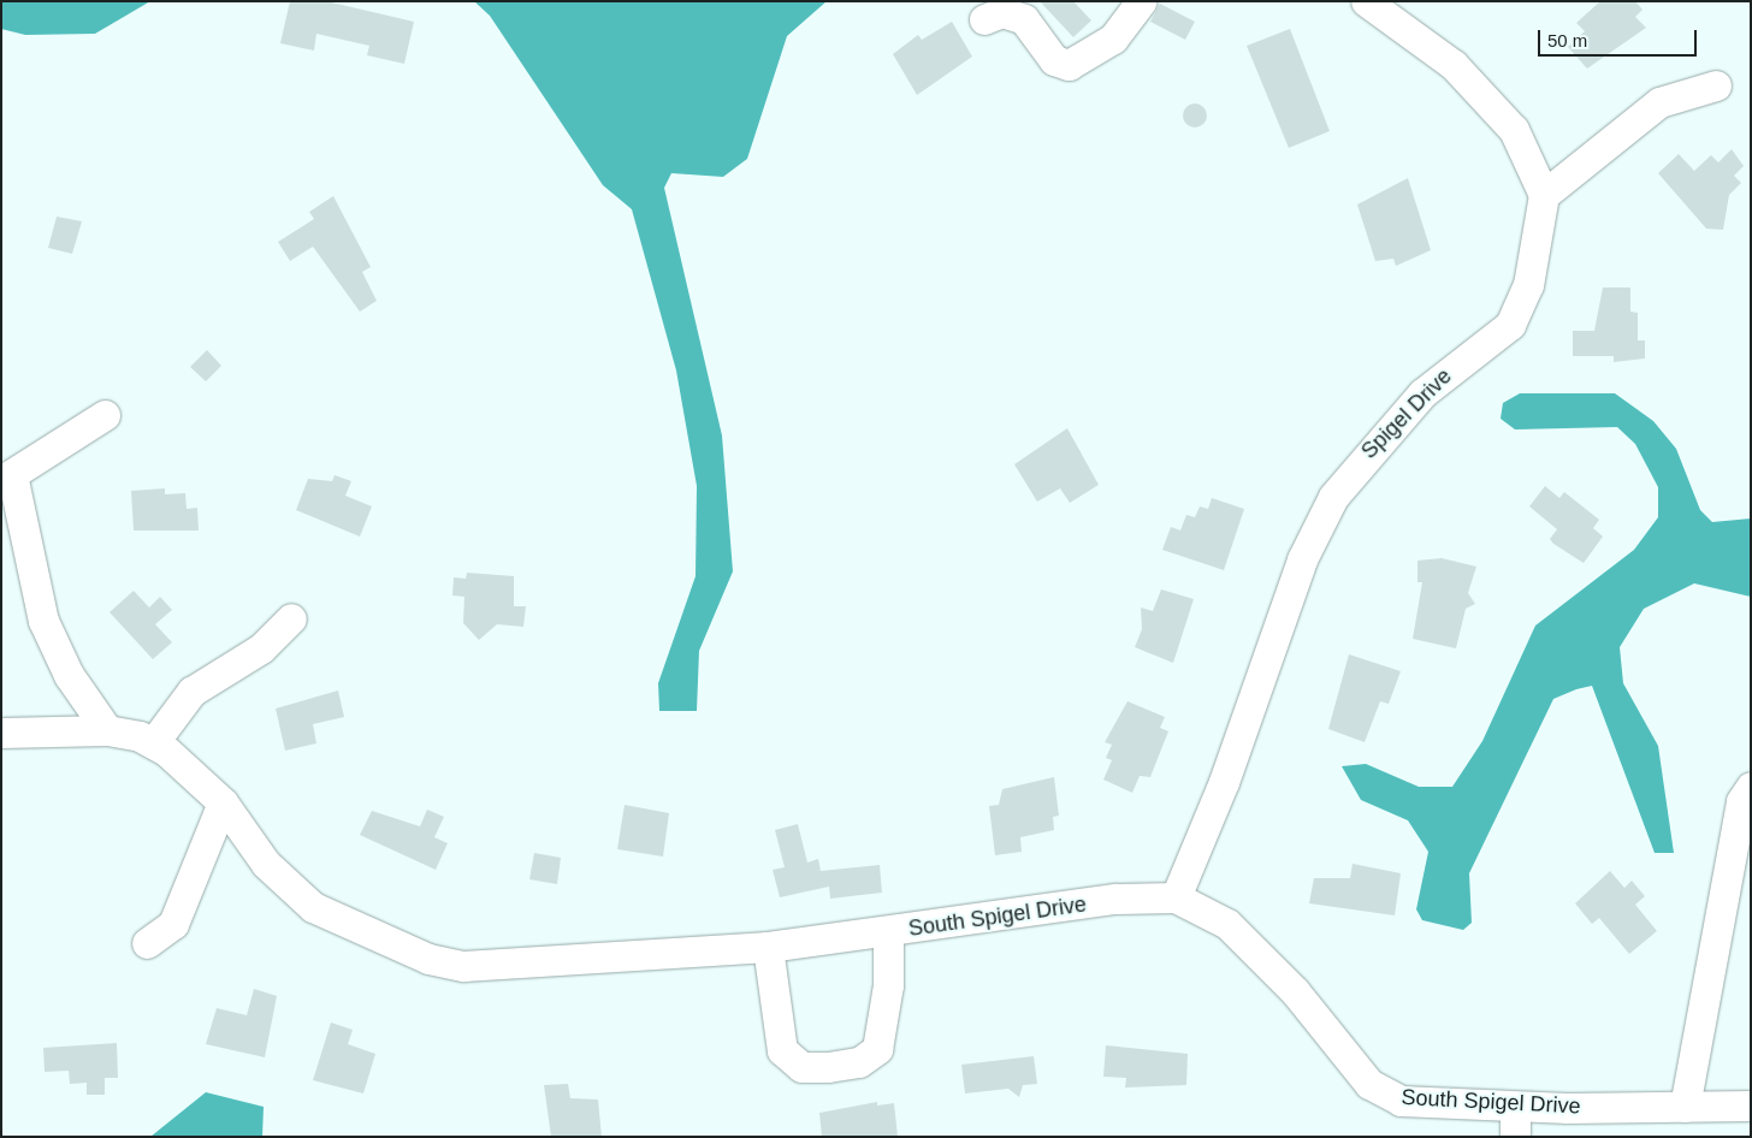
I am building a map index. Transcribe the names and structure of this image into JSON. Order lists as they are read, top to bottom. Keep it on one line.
{"streets":{"street":["Spigel Drive","South Spigel Drive"]},"crossings":[["Spigel Drive","South Spigel Drive"]],"scale_bar":"50 m"}
